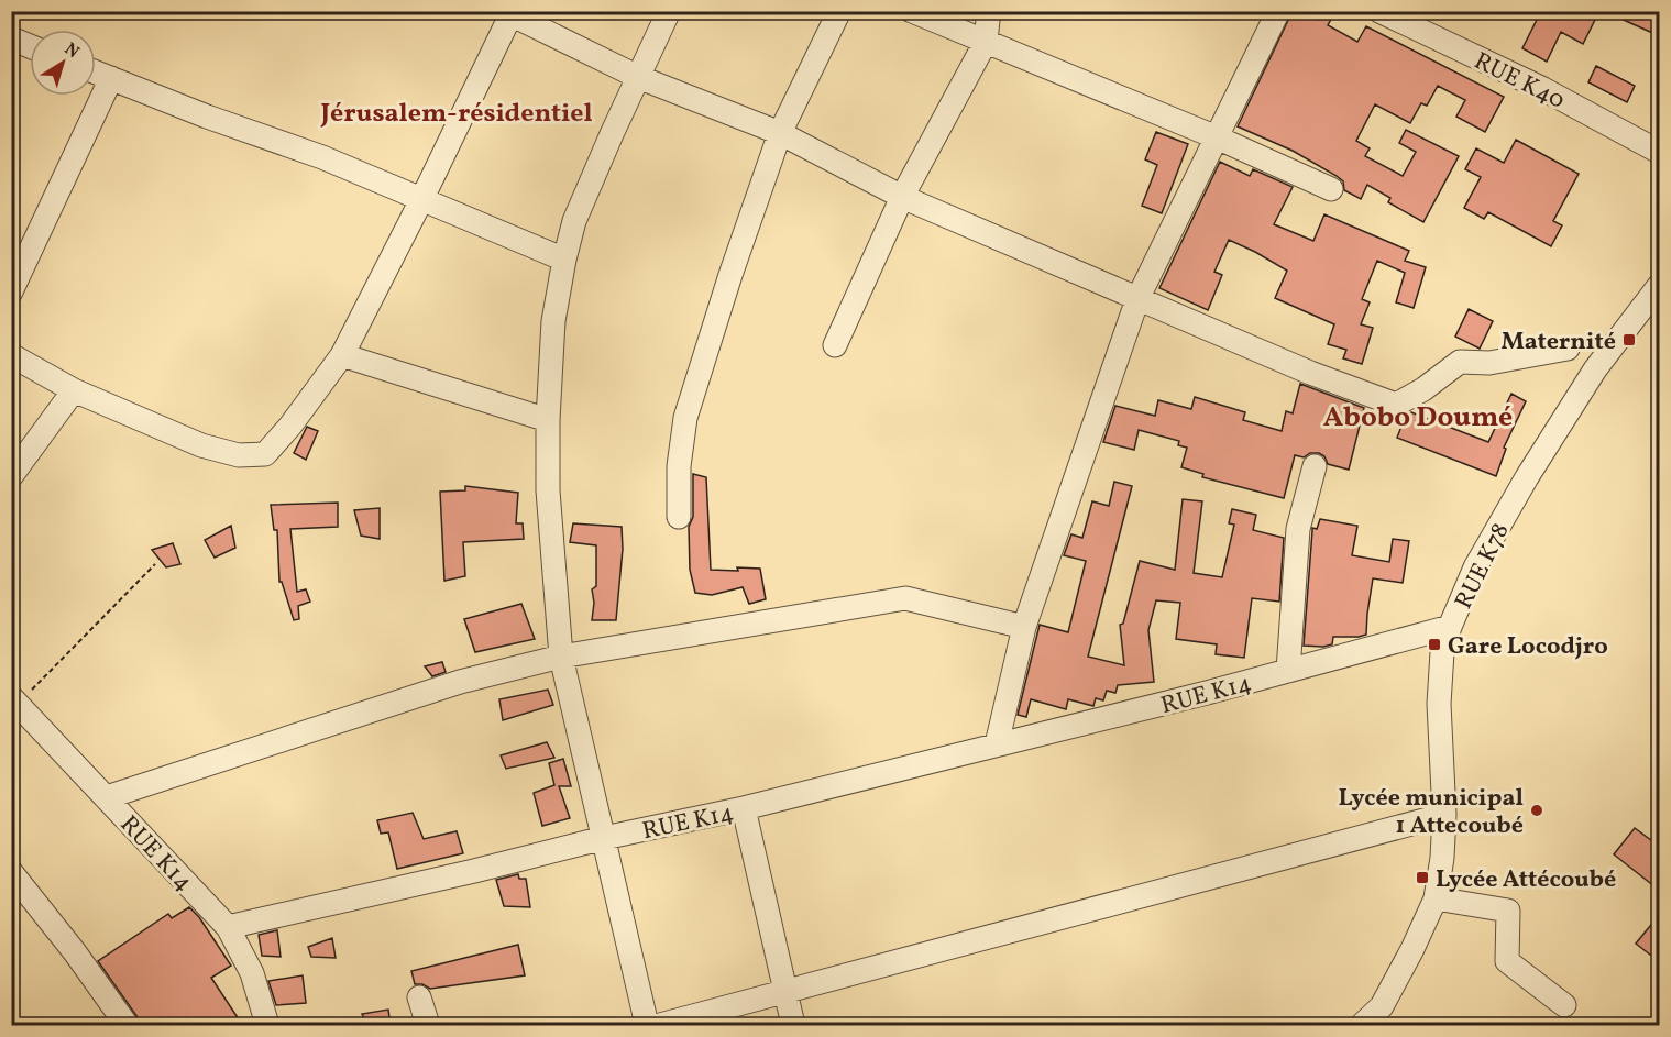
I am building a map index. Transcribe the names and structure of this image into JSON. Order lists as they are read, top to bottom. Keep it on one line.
{"streets":{"street":["RUE K40","RUE K78","RUE K14"]},"crossings":[["RUE K78","RUE K14"]],"districts":["Jérusalem-résidentiel","Abobo Doumé"],"places":{"transit":["Maternité","Gare Locodjro","Lycée Attécoubé"],"other":["Lycée municipal 1 Attecoubé"]},"north":"top right"}
